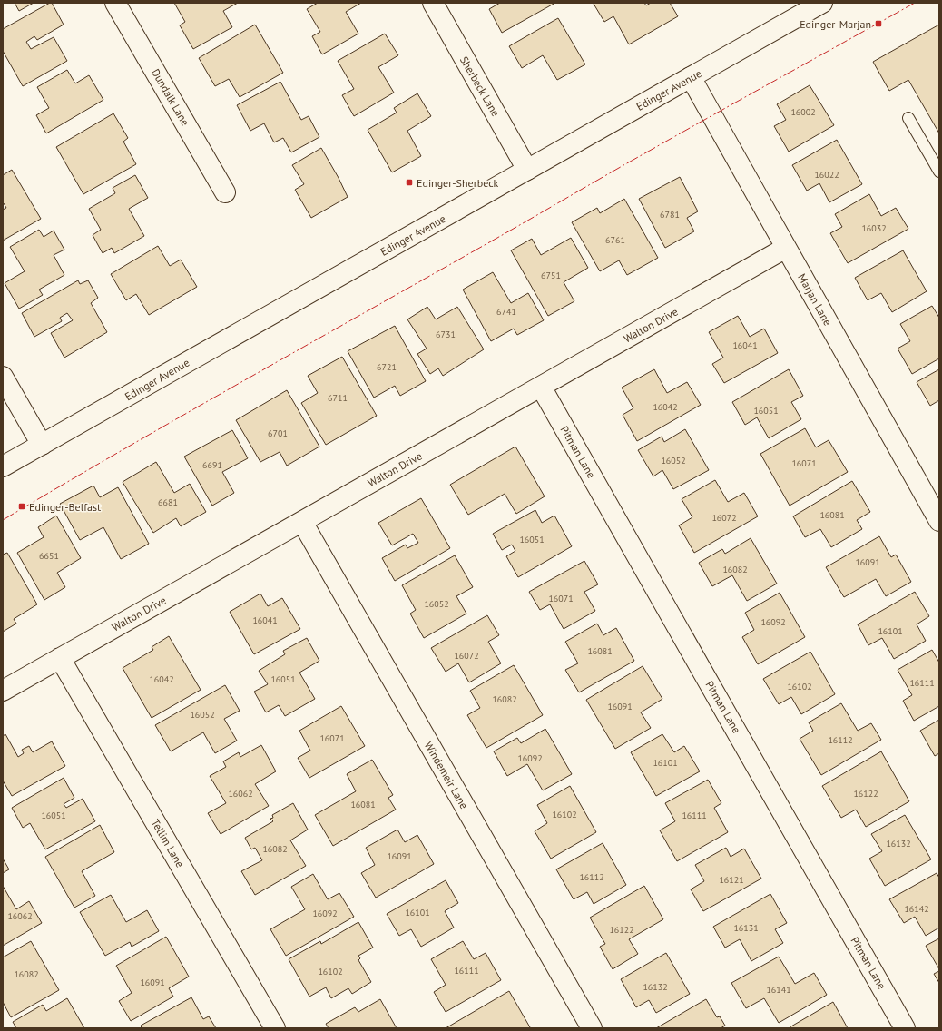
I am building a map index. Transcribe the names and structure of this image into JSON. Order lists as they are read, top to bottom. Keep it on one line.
{"streets":{"street":["Sherbeck Lane","Edinger Avenue","Dundalk Lane","Marjan Lane","Walton Drive","Pitman Lane","Windemeir Lane","Tellim Lane"]},"crossings":[["Sherbeck Lane","Edinger Avenue"],["Edinger Avenue","Marjan Lane"],["Marjan Lane","Walton Drive"],["Walton Drive","Pitman Lane"],["Walton Drive","Windemeir Lane"],["Walton Drive","Tellim Lane"]],"places":{"transit":["Edinger-Marjan","Edinger-Sherbeck","Edinger-Belfast"]},"house_numbers":["16002","16022","6781","16032","6761","6751","6741","6731","16041","6721","6711","16042","16051","6701","16052","16071","6691","6681","16081","16072","16051","6651","16091","16082","16071","16052","16041","16092","16101","16081","16072","16042","16051","16111","16102","16082","16091","16052","16071","16112","16092","16101","16062","16122","16081","16102","16051","16111","16132","16082","16091","16112","16121","16142","16101","16092","16062","16131","16122","16111","16102","16082","16091","16132","16141"]}
